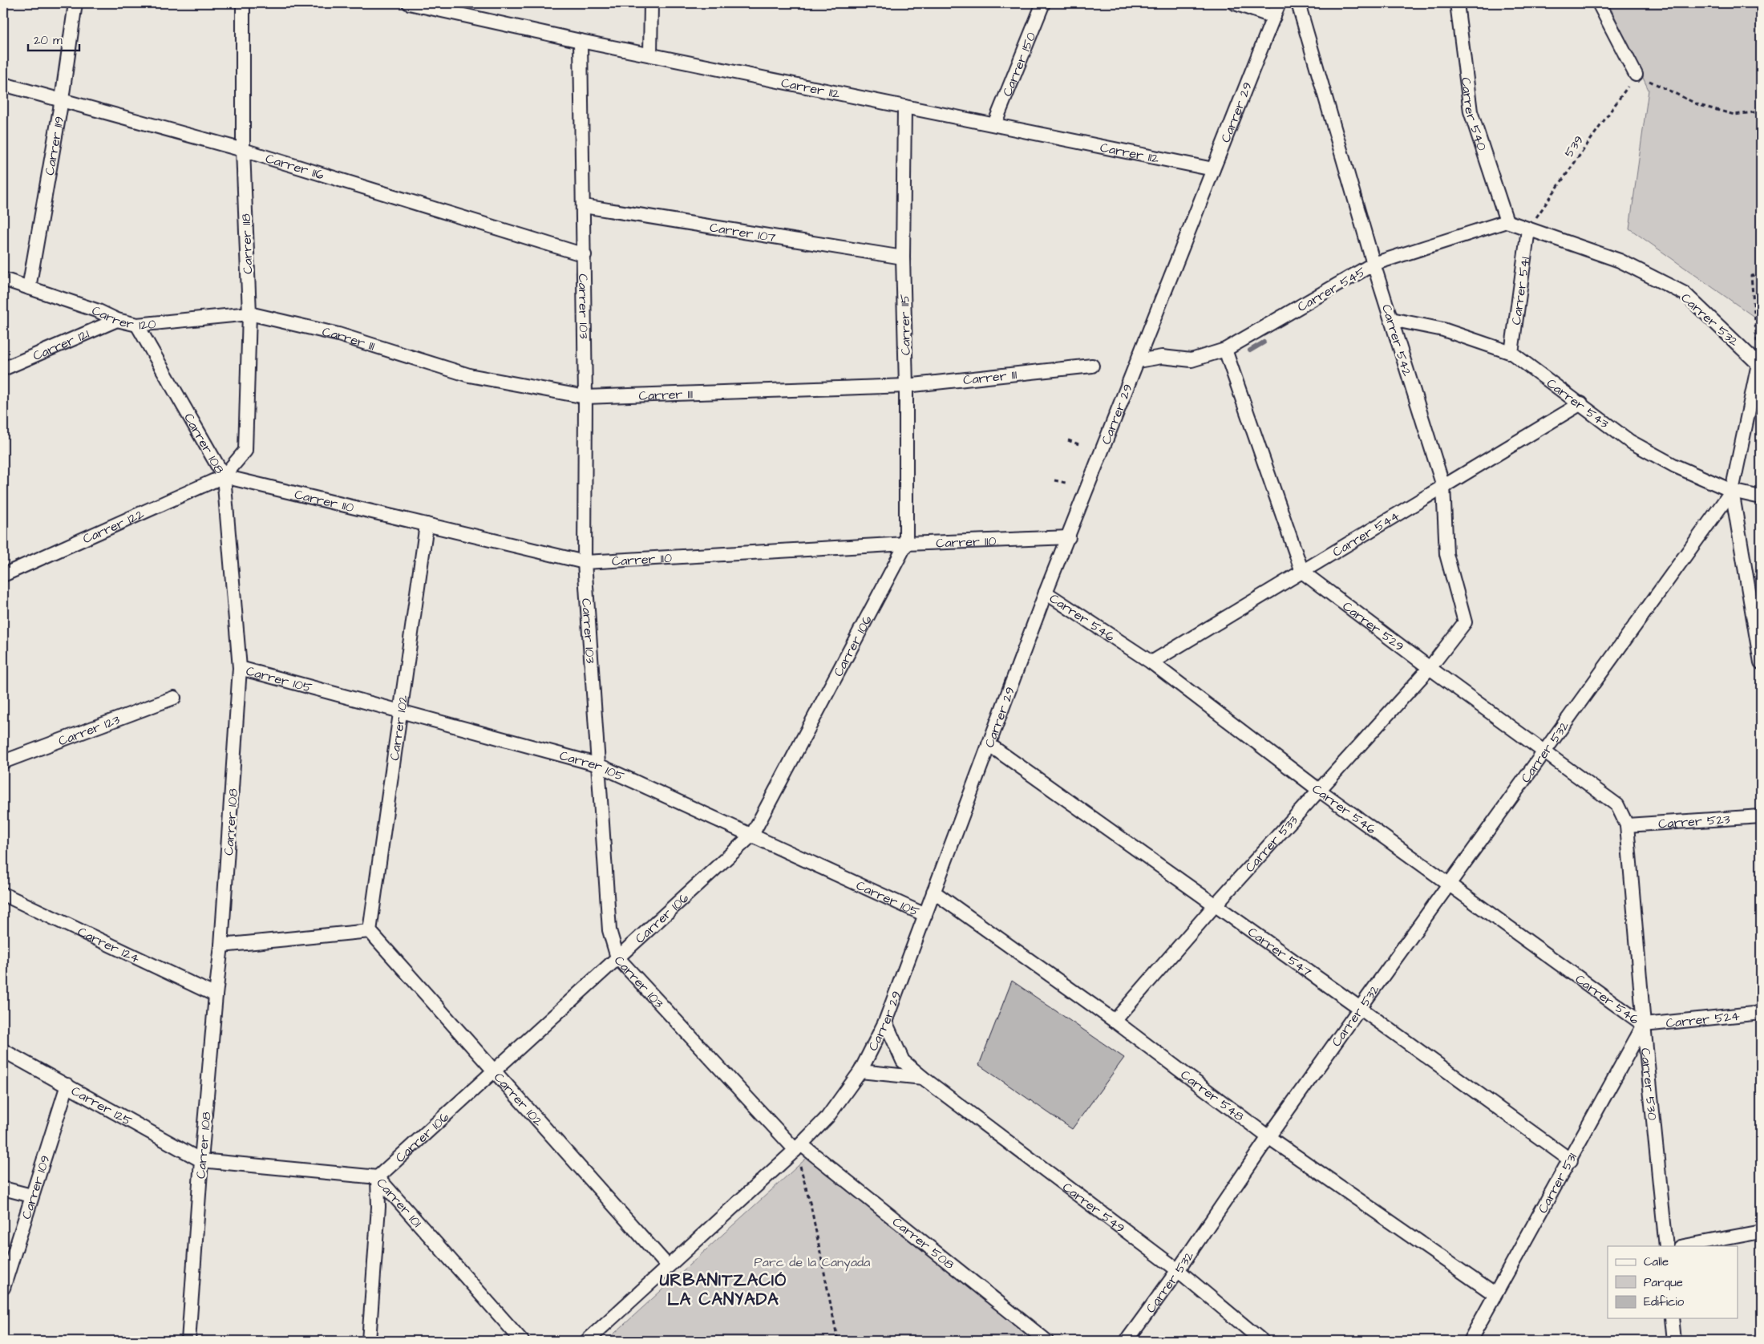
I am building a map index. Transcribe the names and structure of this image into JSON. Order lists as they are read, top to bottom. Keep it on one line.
{"streets":{"street":["Carrer 150","Carrer 112","Carrer 29","Carrer 540","Carrer 119","Carrer 116","Carrer 107","Carrer 118","Carrer 545","Carrer 541","Carrer 103","Carrer 120","Carrer 532","Carrer 115","Carrer 111","Carrer 542","Carrer 121","Carrer 543","Carrer 108","Carrer 110","Carrer 122","Carrer 544","Carrer 546","Carrer 529","Carrer 106","Carrer 105","Carrer 102","Carrer 123","Carrer 523","Carrer 533","Carrer 124","Carrer 547","Carrer 524","Carrer 530","Carrer 548","Carrer 125","Carrer 531","Carrer 109","Carrer 101","Carrer 549","Carrer 508"],"path":["539"]},"crossings":[["Carrer 150","Carrer 112"],["Carrer 112","Carrer 29"],["Carrer 112","Carrer 103"],["Carrer 112","Carrer 115"],["Carrer 29","Carrer 545"],["Carrer 29","Carrer 103"],["Carrer 29","Carrer 110"],["Carrer 29","Carrer 546"],["Carrer 29","Carrer 105"],["Carrer 29","Carrer 102"],["Carrer 29","Carrer 547"],["Carrer 29","Carrer 548"],["Carrer 29","Carrer 549"],["Carrer 29","Carrer 508"],["Carrer 540","Carrer 545"],["Carrer 119","Carrer 116"],["Carrer 119","Carrer 120"],["539","Carrer 541"],["539","Carrer 532"],["Carrer 116","Carrer 118"],["Carrer 116","Carrer 103"],["Carrer 107","Carrer 103"],["Carrer 107","Carrer 115"],["Carrer 118","Carrer 120"],["Carrer 118","Carrer 111"],["Carrer 118","Carrer 108"],["Carrer 118","Carrer 110"],["Carrer 118","Carrer 122"],["Carrer 545","Carrer 542"],["Carrer 541","Carrer 532"],["Carrer 541","Carrer 543"],["Carrer 103","Carrer 111"],["Carrer 103","Carrer 110"],["Carrer 103","Carrer 106"],["Carrer 103","Carrer 105"],["Carrer 103","Carrer 508"],["Carrer 120","Carrer 111"],["Carrer 120","Carrer 121"],["Carrer 120","Carrer 108"],["Carrer 532","Carrer 543"],["Carrer 532","Carrer 546"],["Carrer 532","Carrer 529"],["Carrer 532","Carrer 547"],["Carrer 532","Carrer 548"],["Carrer 532","Carrer 549"],["Carrer 115","Carrer 111"],["Carrer 115","Carrer 110"],["Carrer 115","Carrer 106"],["Carrer 542","Carrer 543"],["Carrer 542","Carrer 544"],["Carrer 542","Carrer 529"],["Carrer 542","Carrer 533"],["Carrer 543","Carrer 544"],["Carrer 108","Carrer 110"],["Carrer 108","Carrer 122"],["Carrer 108","Carrer 105"],["Carrer 108","Carrer 124"],["Carrer 108","Carrer 125"],["Carrer 108","Carrer 101"],["Carrer 110","Carrer 122"],["Carrer 110","Carrer 106"],["Carrer 110","Carrer 102"],["Carrer 544","Carrer 546"],["Carrer 544","Carrer 529"],["Carrer 546","Carrer 533"],["Carrer 546","Carrer 524"],["Carrer 546","Carrer 530"],["Carrer 546","Carrer 531"],["Carrer 529","Carrer 523"],["Carrer 529","Carrer 533"],["Carrer 529","Carrer 530"],["Carrer 106","Carrer 105"],["Carrer 106","Carrer 102"],["Carrer 106","Carrer 101"],["Carrer 105","Carrer 102"],["Carrer 523","Carrer 530"],["Carrer 533","Carrer 547"],["Carrer 533","Carrer 548"],["Carrer 547","Carrer 531"],["Carrer 524","Carrer 530"],["Carrer 524","Carrer 531"],["Carrer 530","Carrer 531"],["Carrer 548","Carrer 531"],["Carrer 125","Carrer 109"],["Carrer 125","Carrer 101"]],"districts":["URBANITZACIÓ LA CANYADA"],"parks":["Parc de la Canyada"],"legend":["Calle","Parque","Edificio"],"scale_bar":"20 m"}
